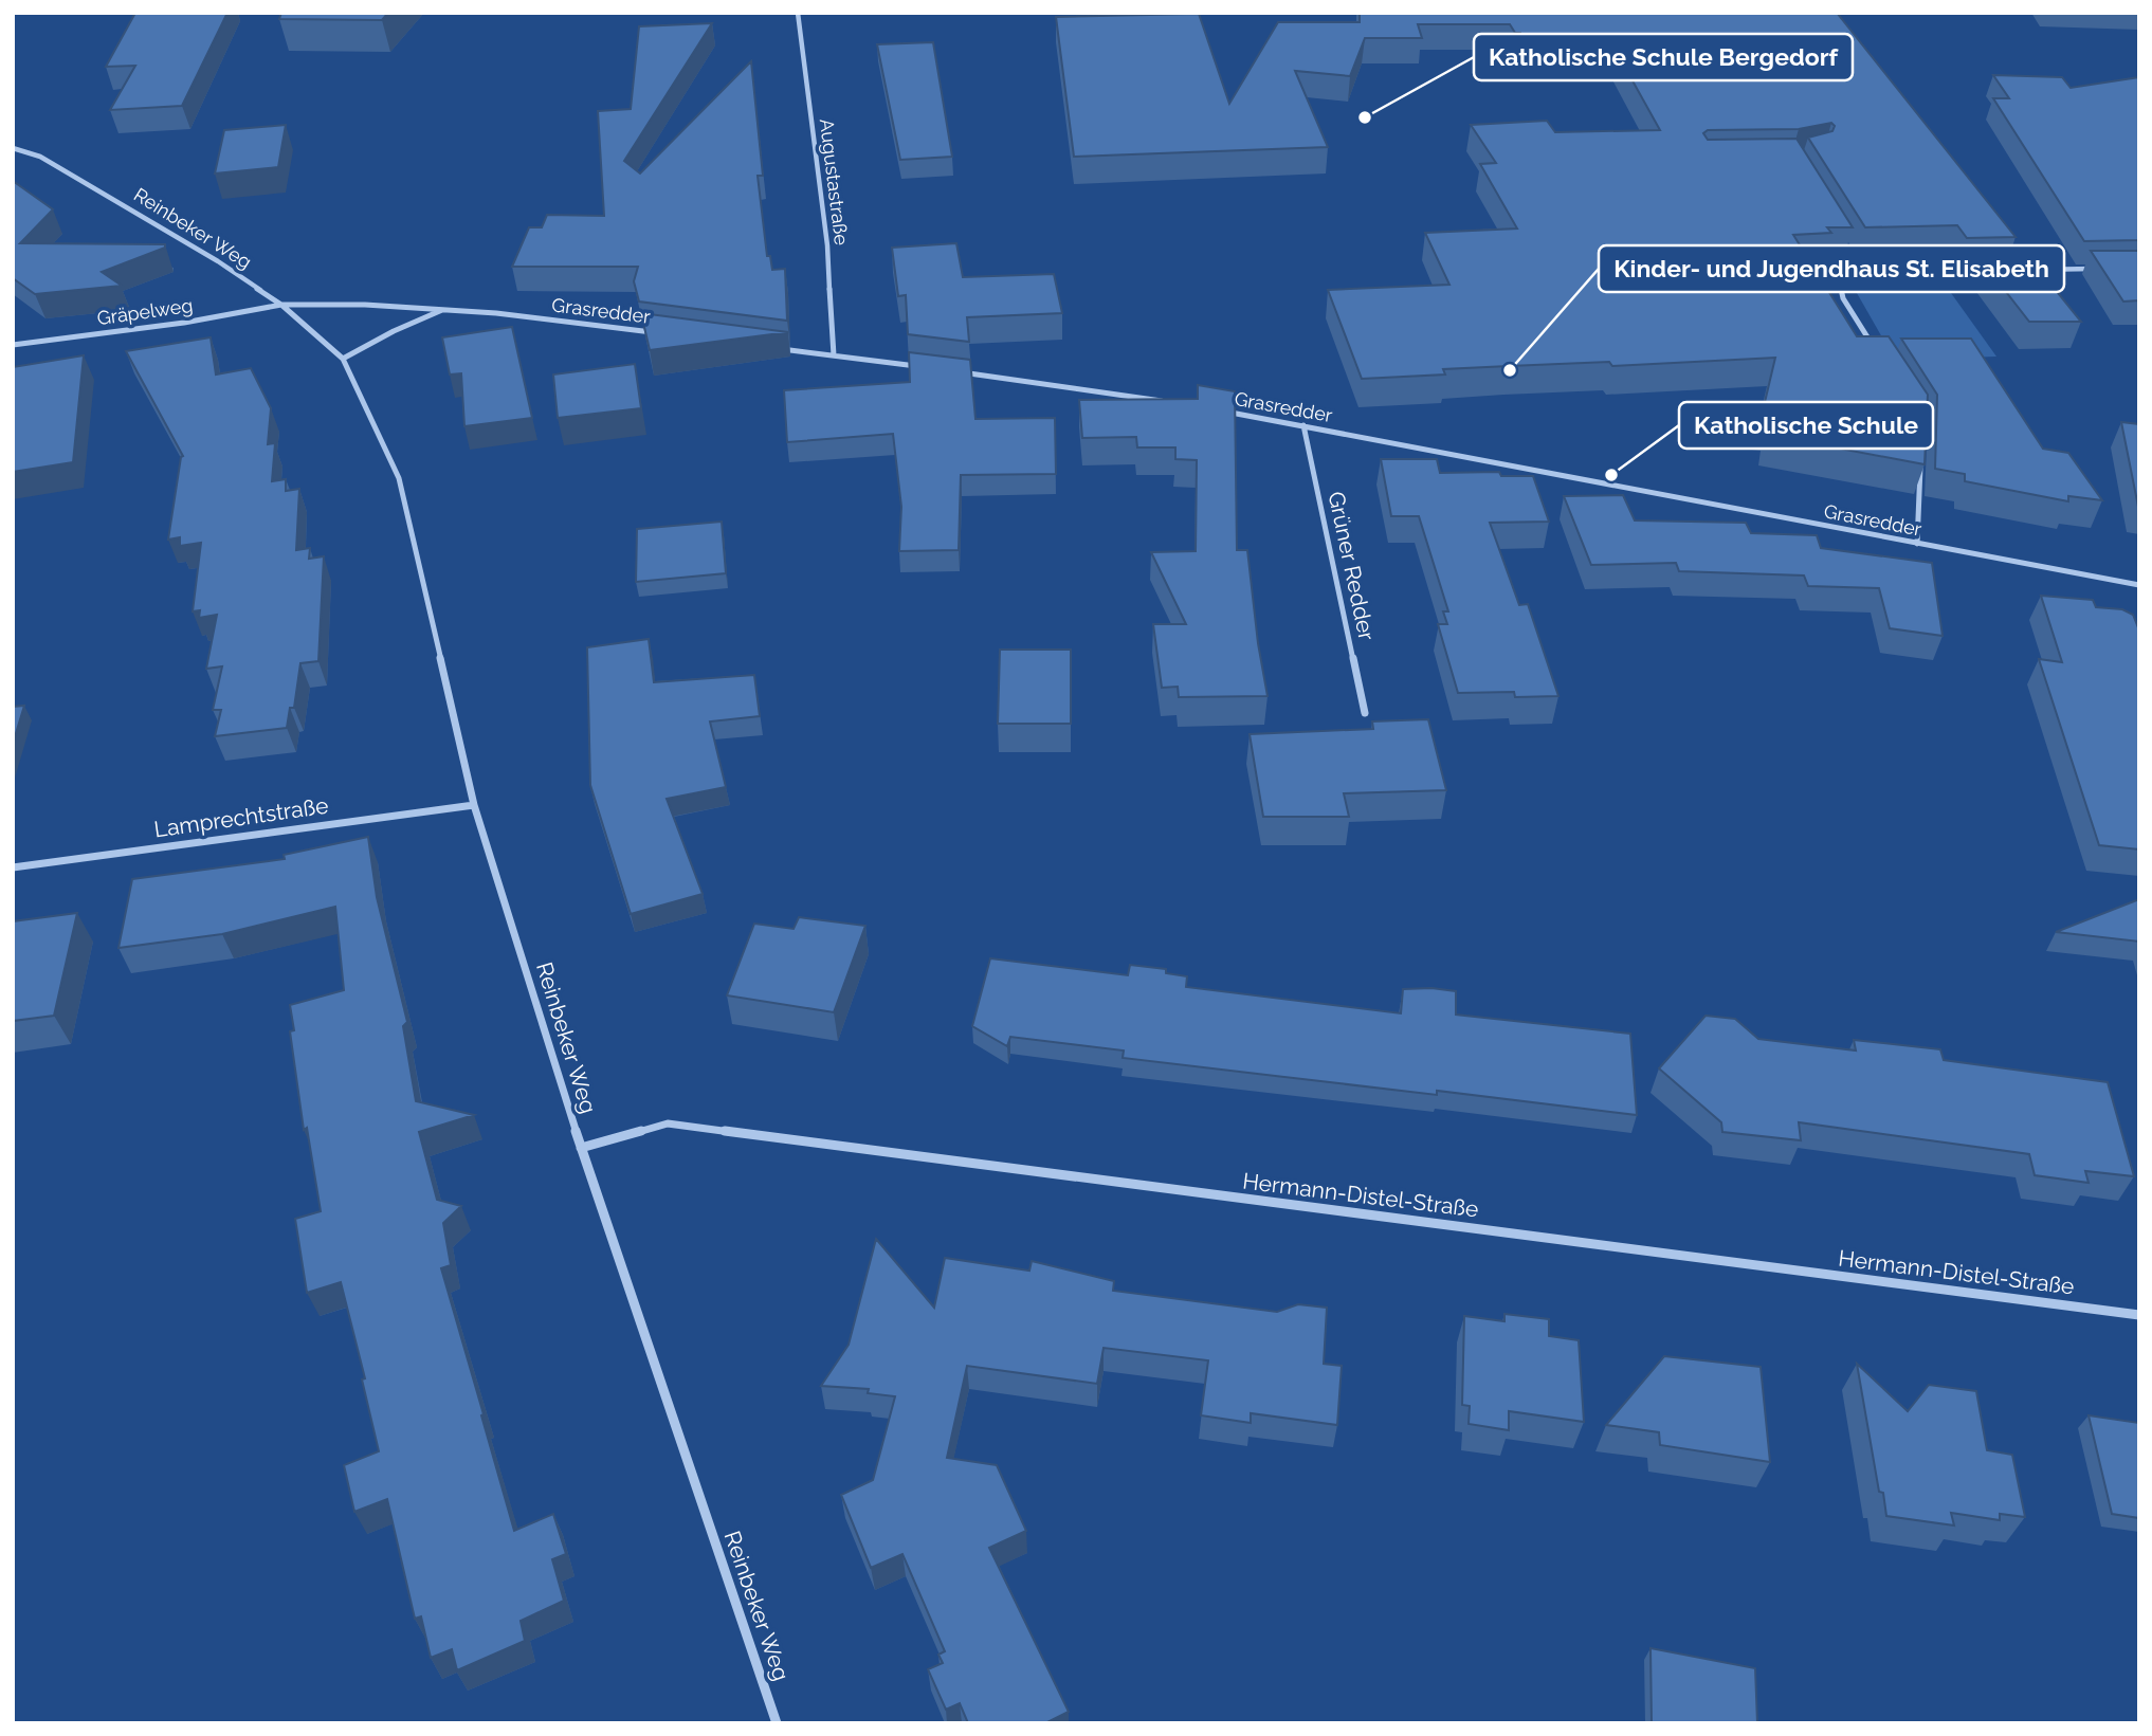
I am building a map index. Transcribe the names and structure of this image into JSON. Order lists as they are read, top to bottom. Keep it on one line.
{"streets":{"street":["Augustastraße","Reinbeker Weg","Grasredder","Gräpelweg","Grüner Redder","Lamprechtstraße","Hermann-Distel-Straße"]},"crossings":[["Reinbeker Weg","Grasredder"],["Reinbeker Weg","Gräpelweg"],["Reinbeker Weg","Lamprechtstraße"],["Reinbeker Weg","Hermann-Distel-Straße"],["Grasredder","Gräpelweg"],["Grasredder","Grüner Redder"]],"places":["Katholische Schule Bergedorf","Kinder- und Jugendhaus St. Elisabeth","Katholische Schule"]}
